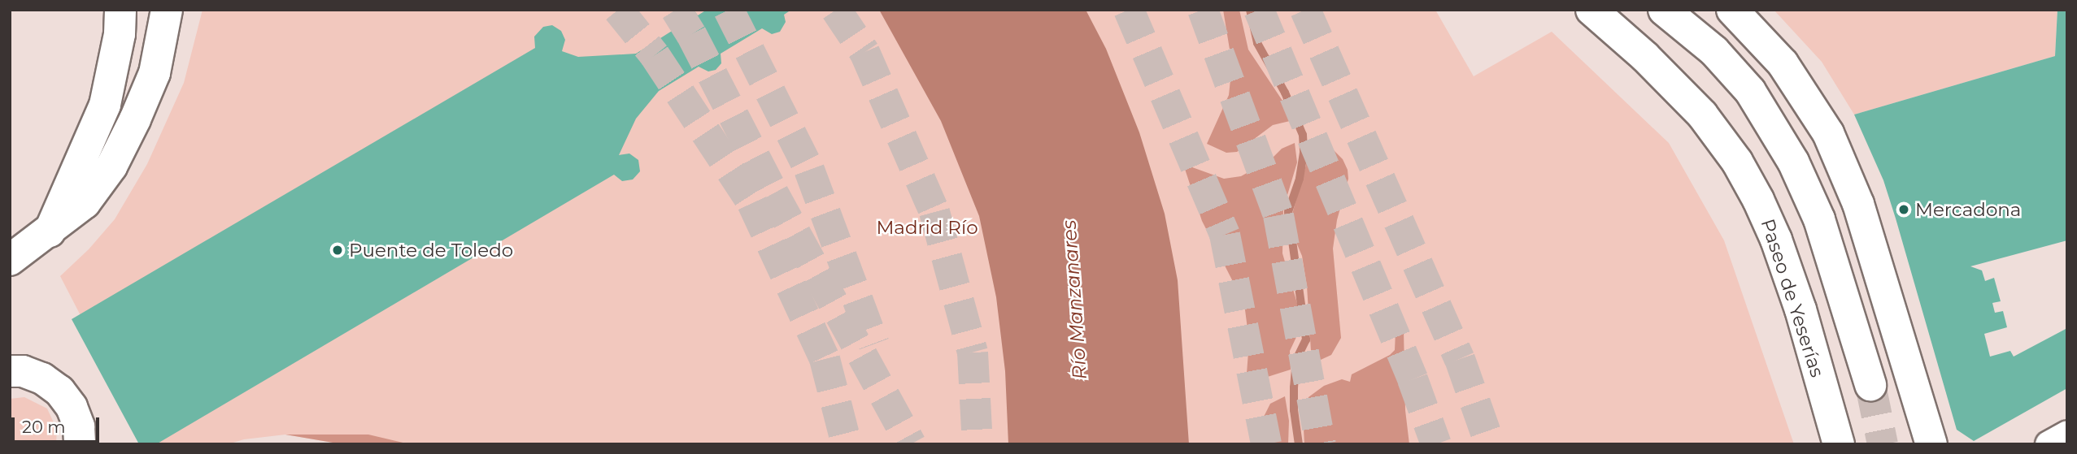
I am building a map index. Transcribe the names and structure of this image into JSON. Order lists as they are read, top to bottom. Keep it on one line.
{"streets":{"main road":["Paseo de Yeserías"]},"water":["Río Manzanares"],"parks":["Madrid Río"],"places":["Mercadona","Puente de Toledo"],"scale_bar":"20 m"}
